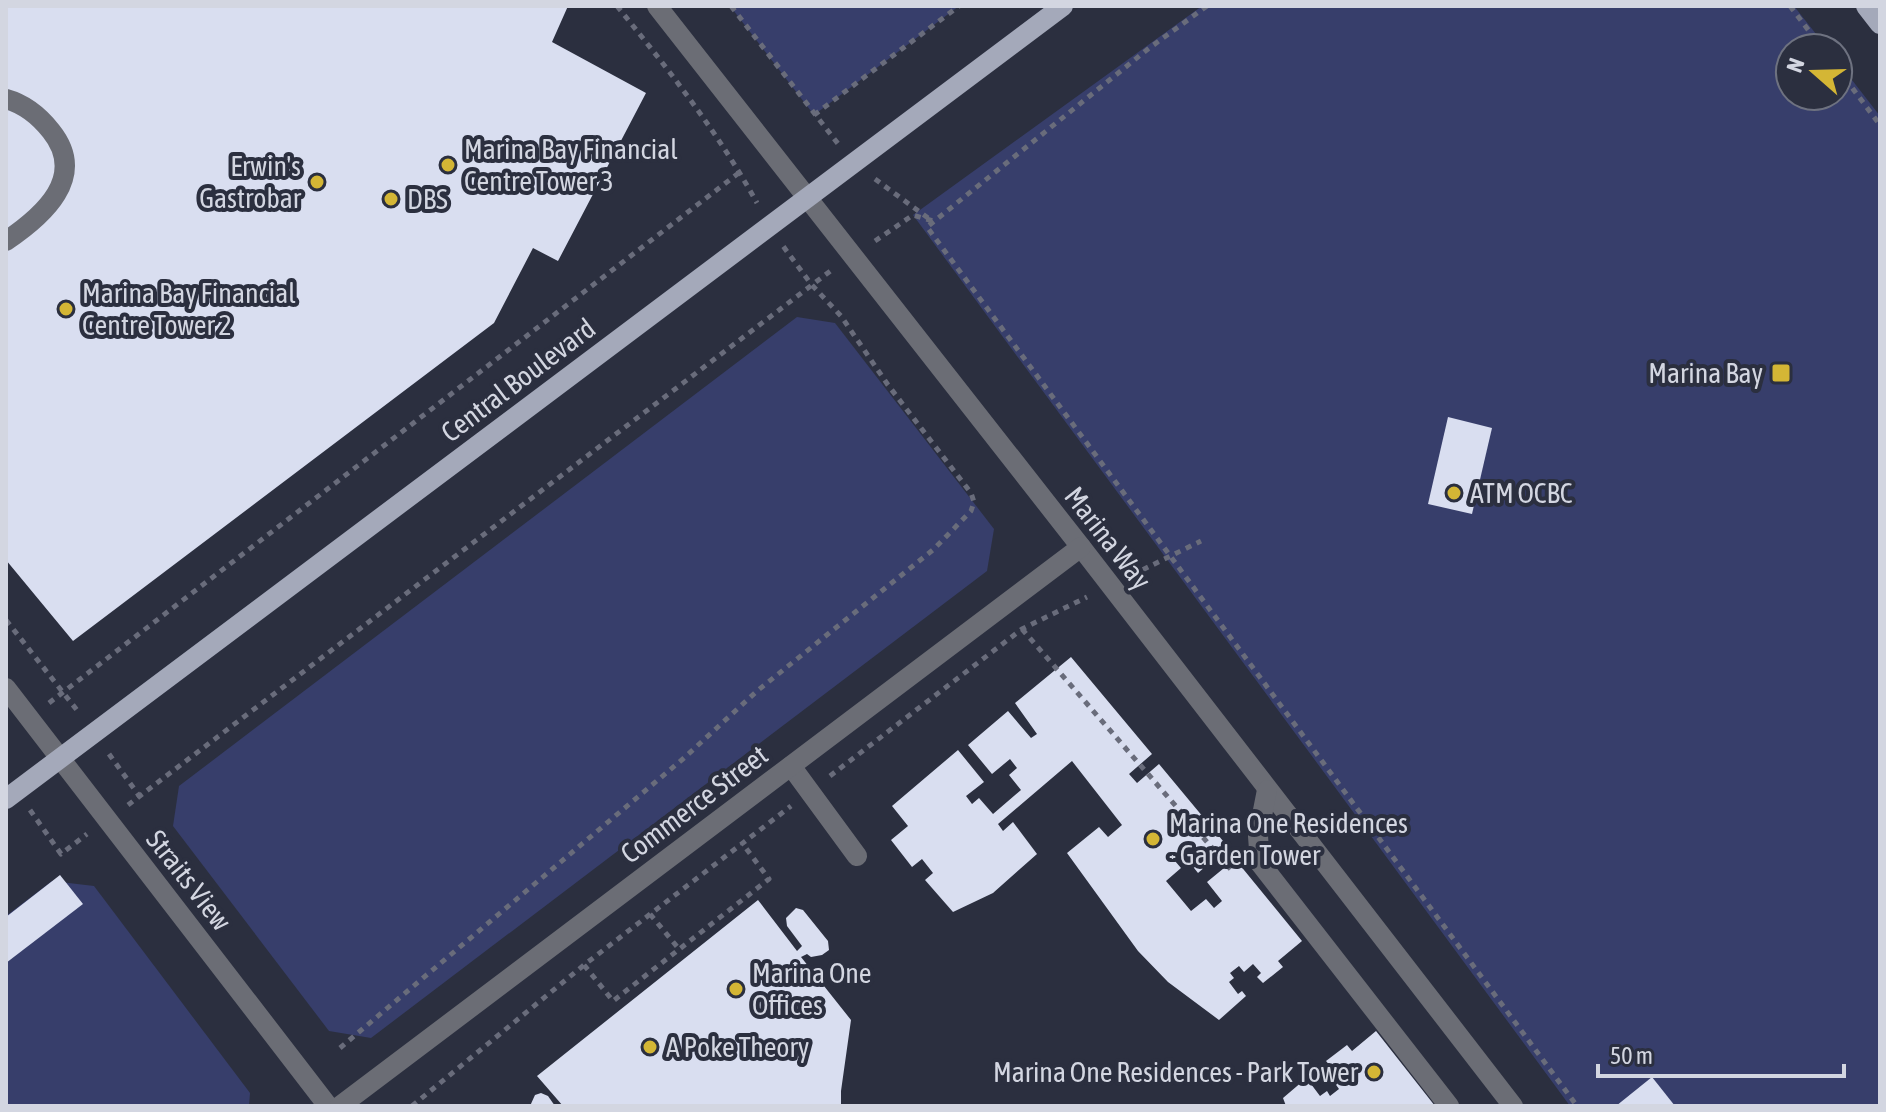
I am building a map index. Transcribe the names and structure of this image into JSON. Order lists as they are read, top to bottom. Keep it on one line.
{"streets":{"main road":["Central Boulevard"],"street":["Marina Way","Commerce Street","Straits View"]},"crossings":[["Central Boulevard","Marina Way"],["Central Boulevard","Straits View"],["Marina Way","Commerce Street"]],"places":{"other":["Marina Bay Financial Centre Tower 3","Erwin's Gastrobar","DBS","Marina Bay Financial Centre Tower 2","ATM OCBC","Marina One Residences - Garden Tower","Marina One Offices","A Poke Theory","Marina One Residences - Park Tower"],"transit":["Marina Bay"]},"scale_bar":"50 m","north":"left"}
